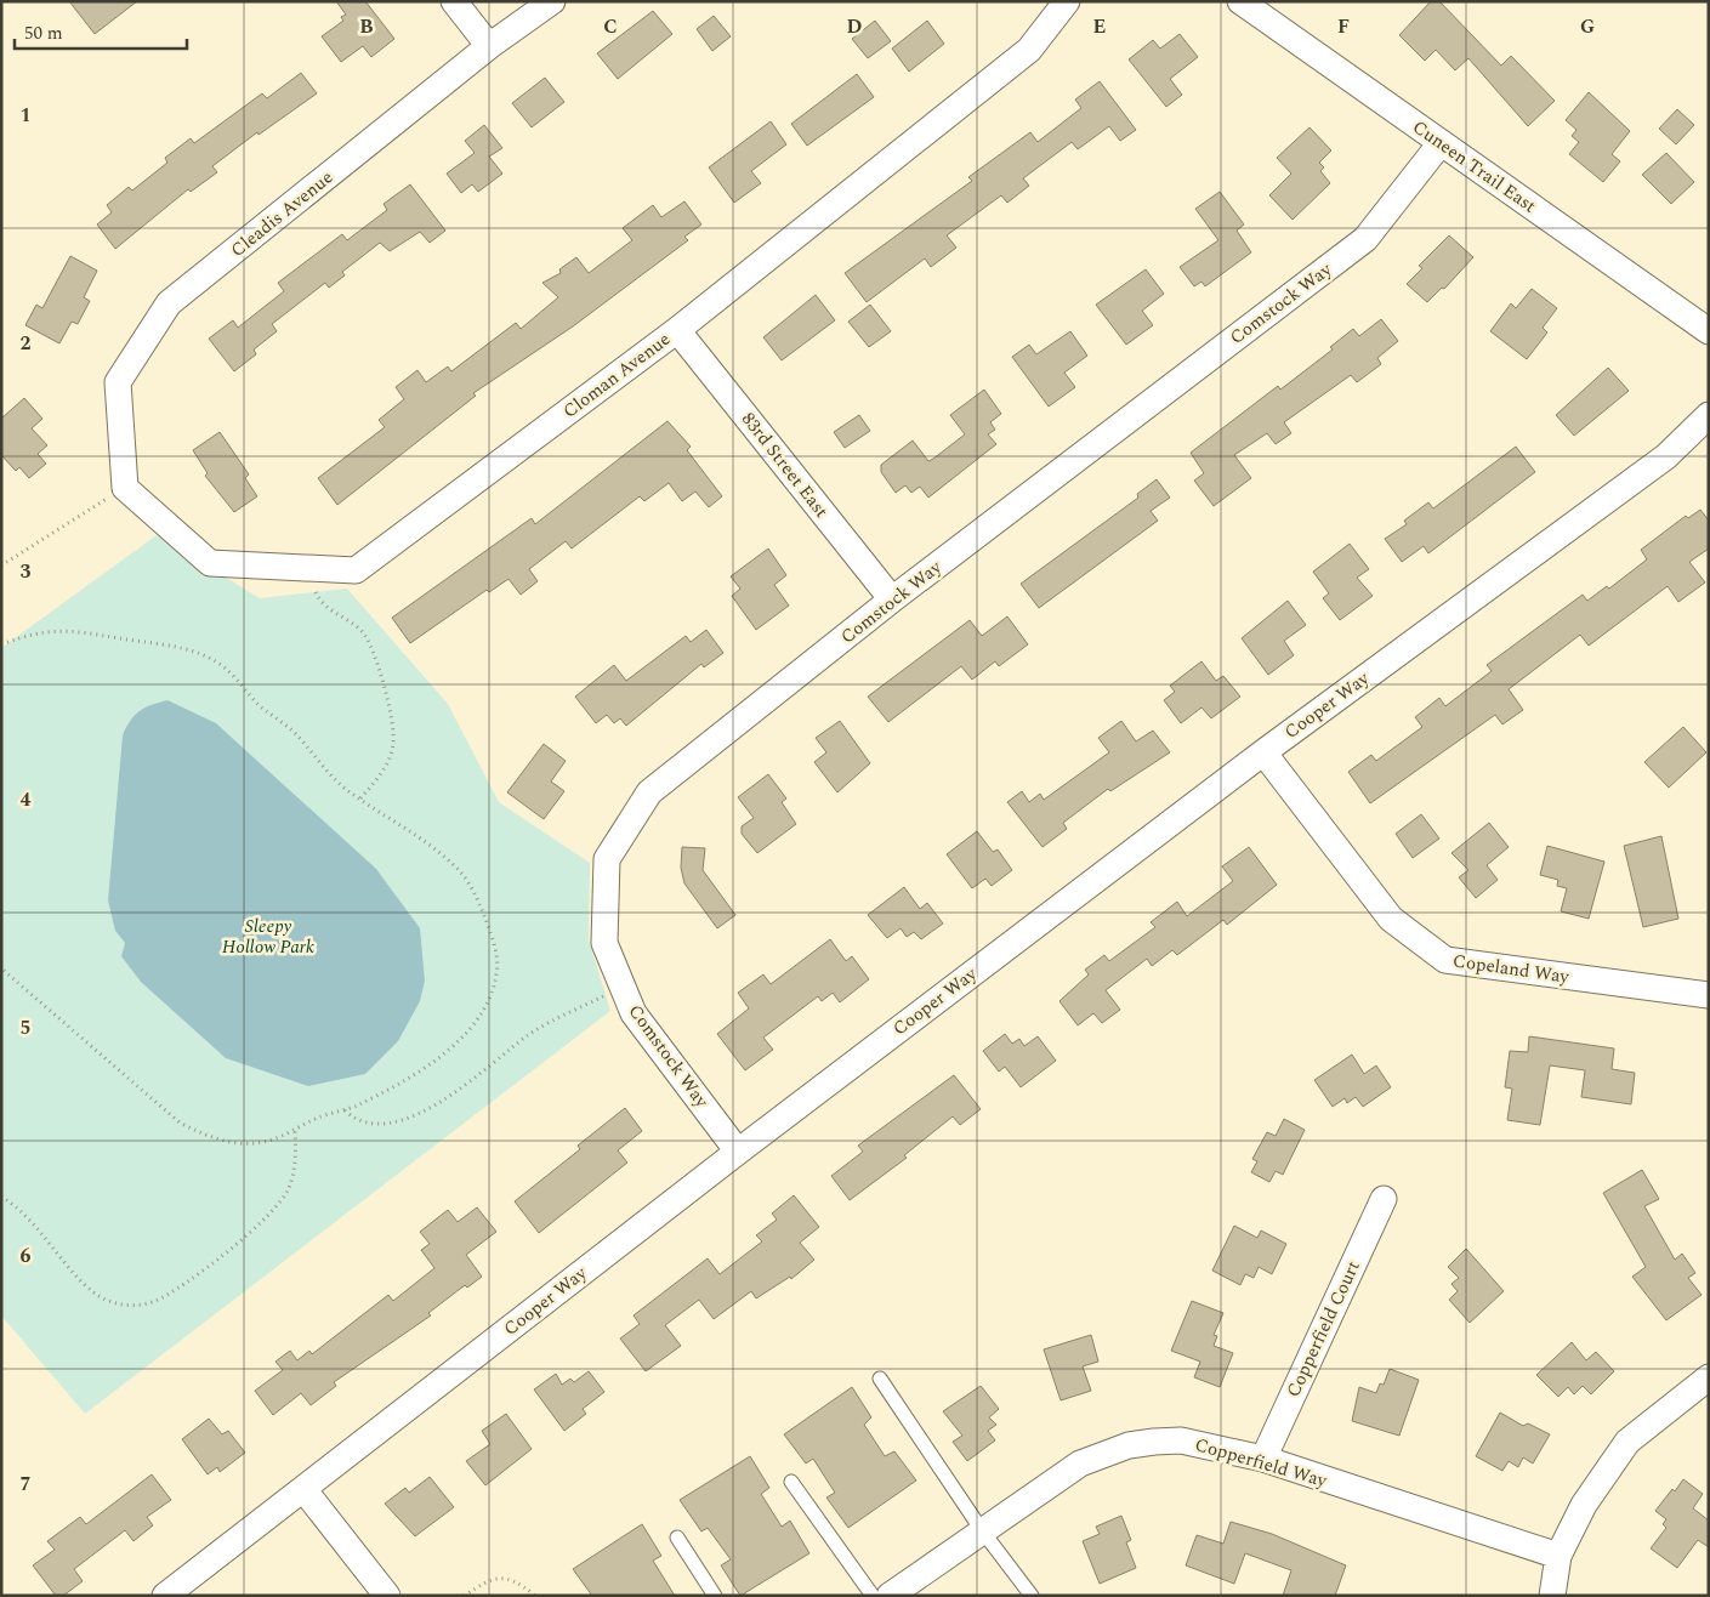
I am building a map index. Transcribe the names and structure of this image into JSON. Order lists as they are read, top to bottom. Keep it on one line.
{"streets":{"street":["Cuneen Trail East","Cleadis Avenue","Comstock Way","Cloman Avenue","83rd Street East","Cooper Way","Copeland Way","Copperfield Court","Copperfield Way"]},"crossings":[["Cuneen Trail East","Comstock Way"],["Cleadis Avenue","Cloman Avenue"],["Comstock Way","83rd Street East"],["Comstock Way","Cooper Way"],["Cloman Avenue","83rd Street East"],["Cooper Way","Copeland Way"],["Copperfield Court","Copperfield Way"]],"parks":["Sleepy Hollow Park"],"scale_bar":"50 m","grid":{"columns":["B","C","D","E","F","G"],"rows":["1","2","3","4","5","6","7"]}}
